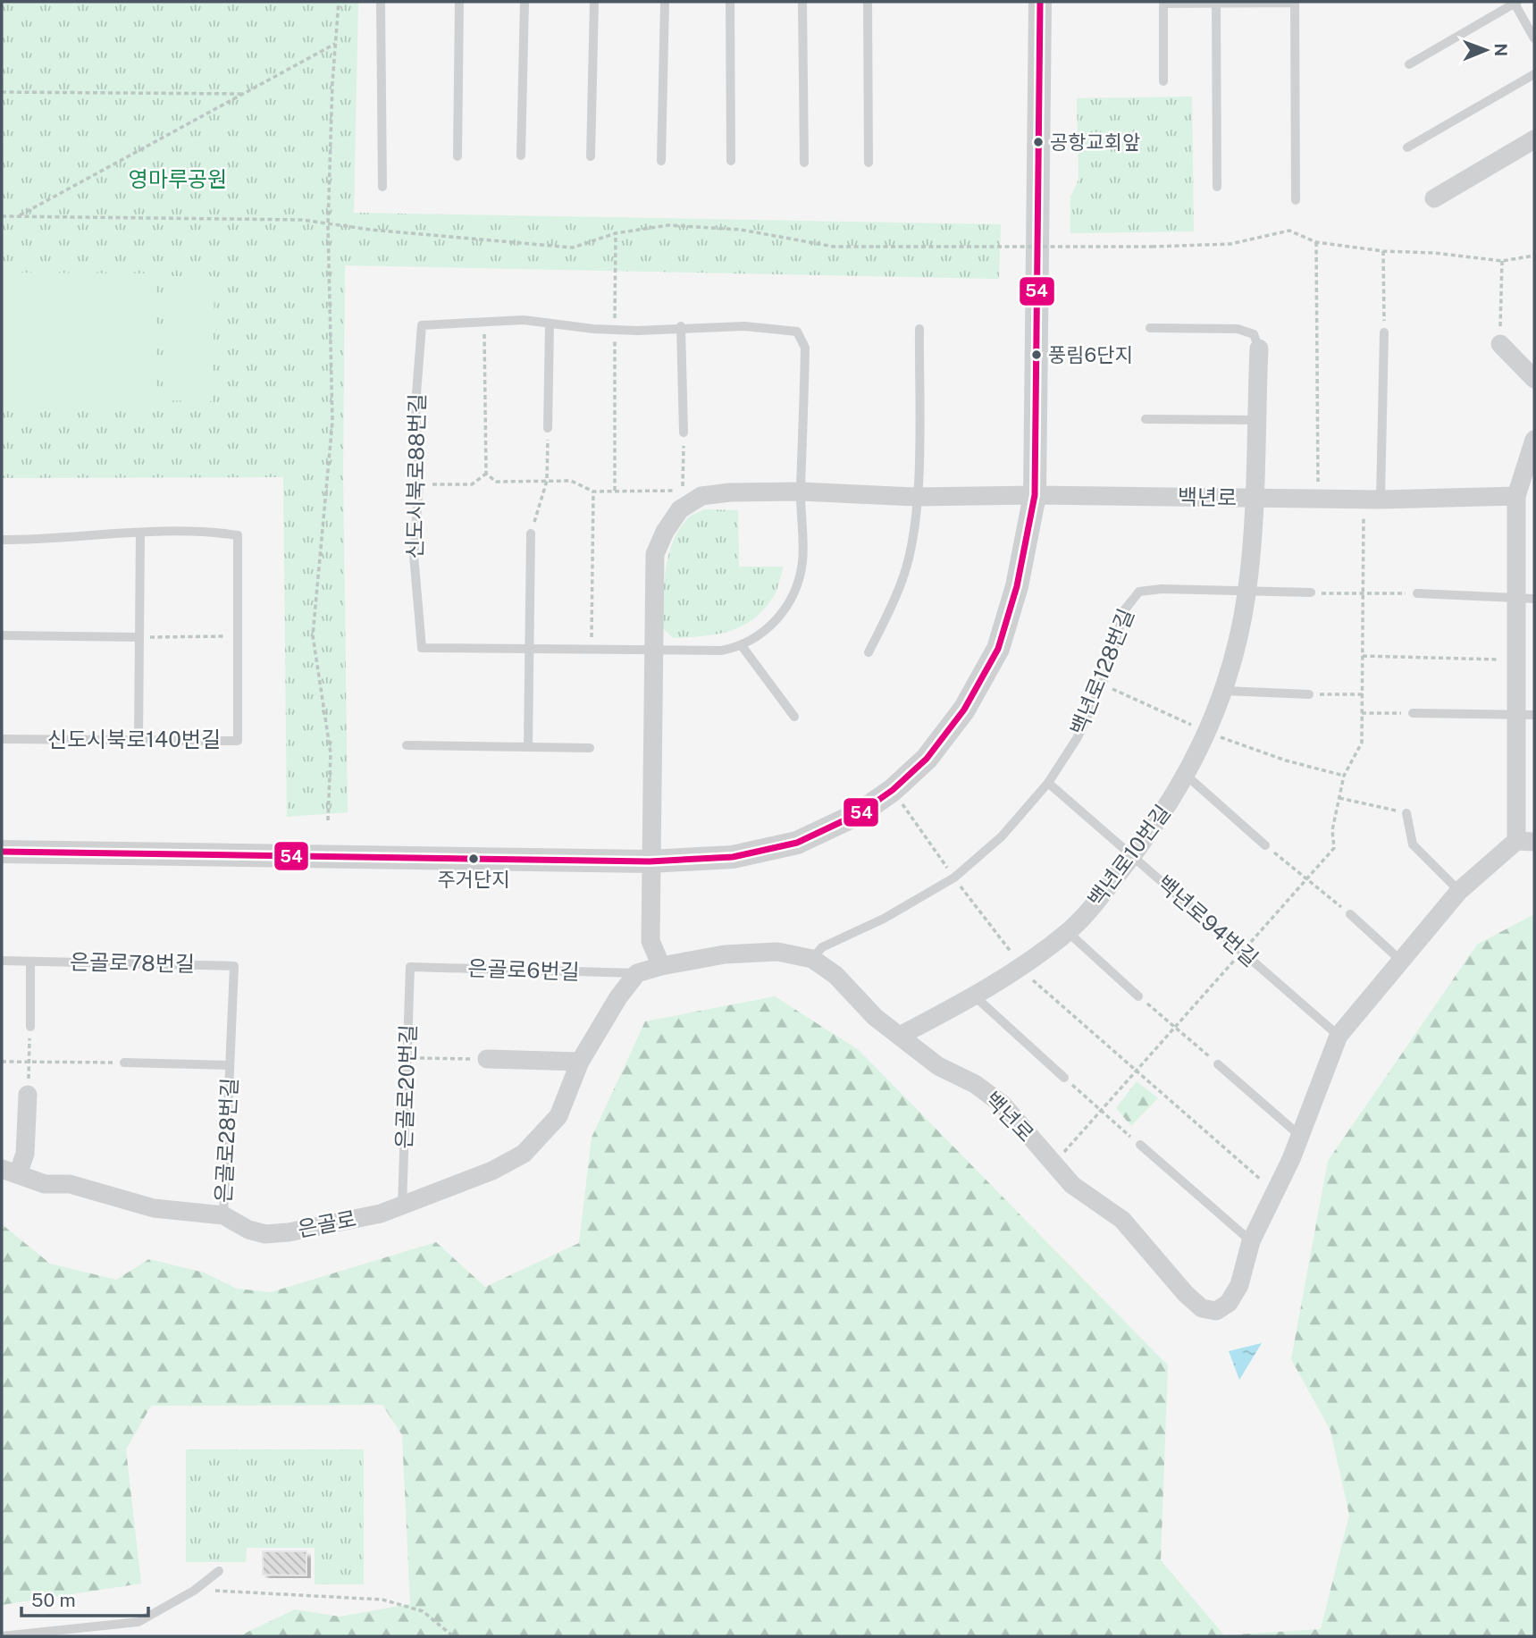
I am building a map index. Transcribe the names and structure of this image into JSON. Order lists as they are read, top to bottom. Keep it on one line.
{"streets":{"street":["백년로","백년로10번길","은골로"],"lane":["신도시북로88번길","백년로128번길","신도시북로140번길","백년로94번길","은골로78번길","은골로6번길","은골로20번길","은골로28번길"]},"crossings":[["백년로","백년로128번길"],["백년로","백년로10번길"],["백년로","백년로94번길"],["백년로128번길","백년로10번길"],["백년로128번길","백년로94번길"],["백년로10번길","백년로94번길"],["은골로78번길","은골로28번길"],["은골로6번길","은골로20번길"],["은골로6번길","은골로"],["은골로20번길","은골로"],["은골로28번길","은골로"]],"parks":["영마루공원"],"places":["공항교회앞","풍림6단지","주거단지"],"lines":["transit line 54"],"scale_bar":"50 m","north":"right"}
